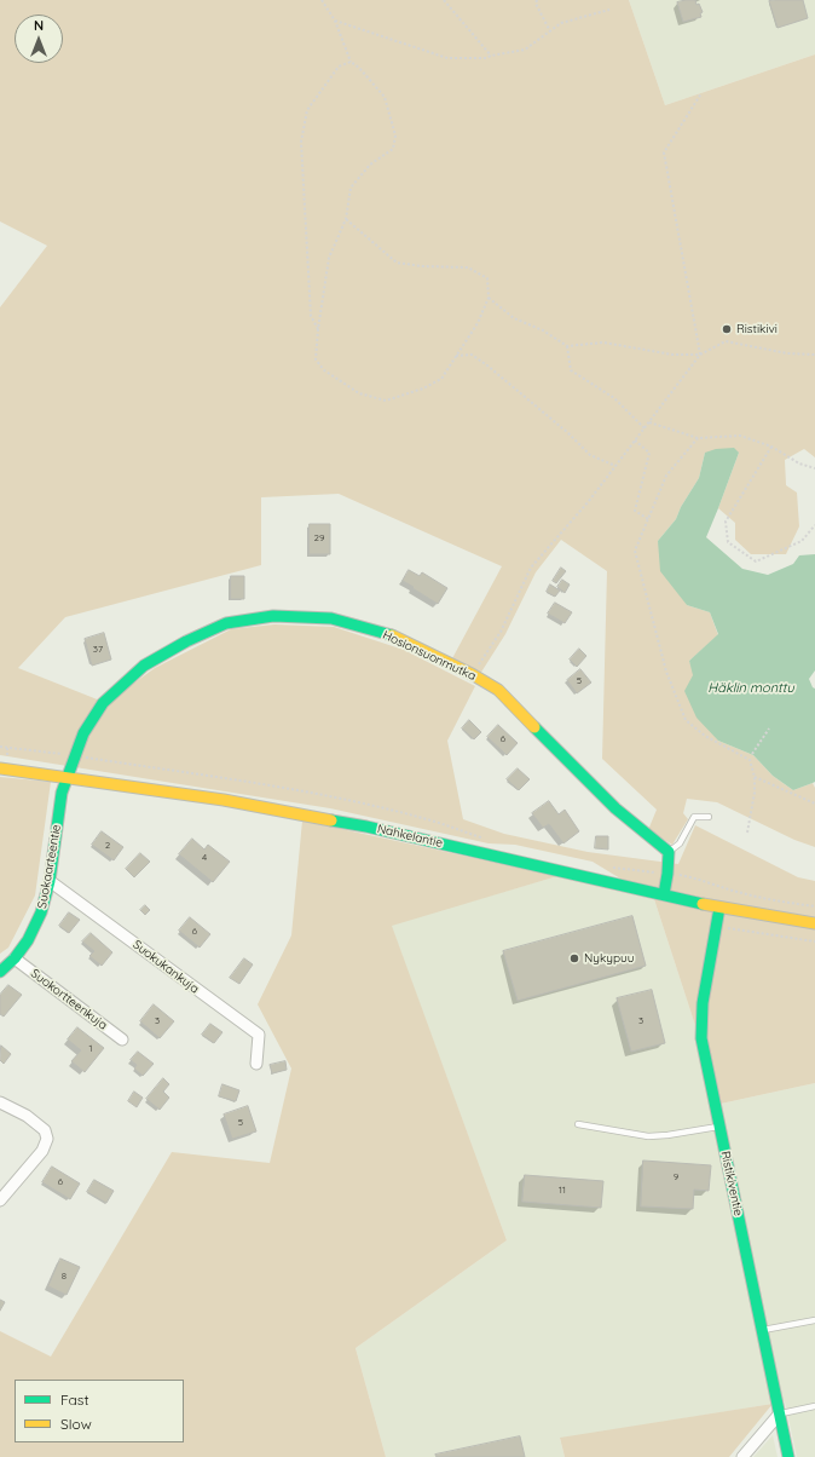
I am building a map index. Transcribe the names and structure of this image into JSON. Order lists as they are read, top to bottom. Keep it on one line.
{"streets":{"street":["Hosionsuonmutka","Nahkelantie","Suokaarteentie","Suokukankuja","Suokortteenkuja","Ristikiventie"]},"crossings":[["Hosionsuonmutka","Nahkelantie"],["Hosionsuonmutka","Suokaarteentie"],["Nahkelantie","Suokaarteentie"],["Nahkelantie","Ristikiventie"],["Suokaarteentie","Suokukankuja"],["Suokaarteentie","Suokortteenkuja"]],"water":["Häklin monttu"],"places":["Ristikivi","Nykypuu"],"house_numbers":["29","37","5","6","2","4","6","3","3","1","5","9","6","11","8"],"legend":["Fast","Slow"],"north":"top"}
